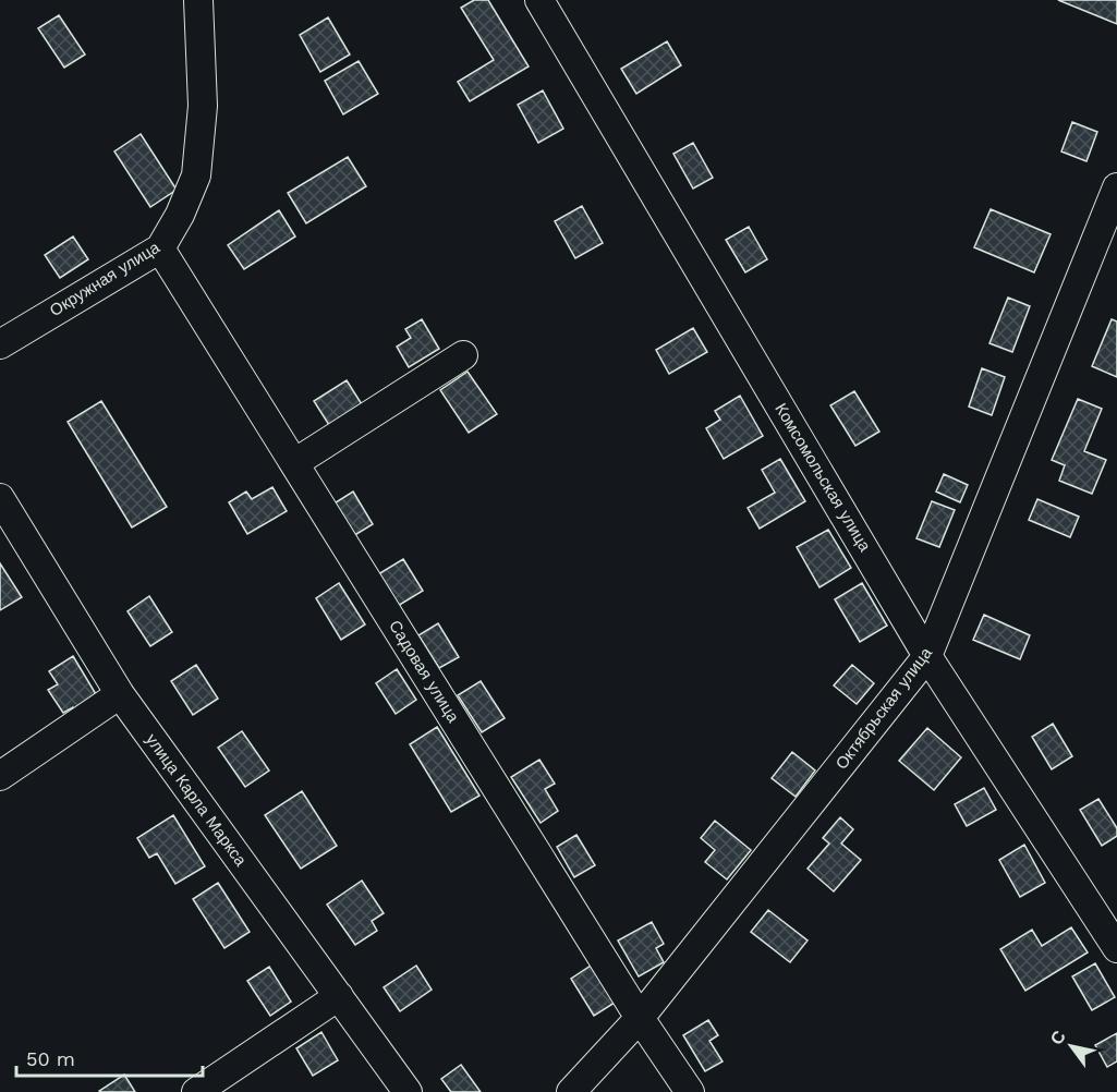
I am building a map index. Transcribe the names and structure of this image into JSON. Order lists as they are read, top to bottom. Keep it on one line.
{"streets":{"street":["Окружная улица","Комсомольская улица","Садовая улица","Октябрьская улица","улица Карла Маркса"]},"crossings":[["Окружная улица","Садовая улица"],["Комсомольская улица","Октябрьская улица"],["Садовая улица","Октябрьская улица"]],"scale_bar":"50 m","north":"top left"}
